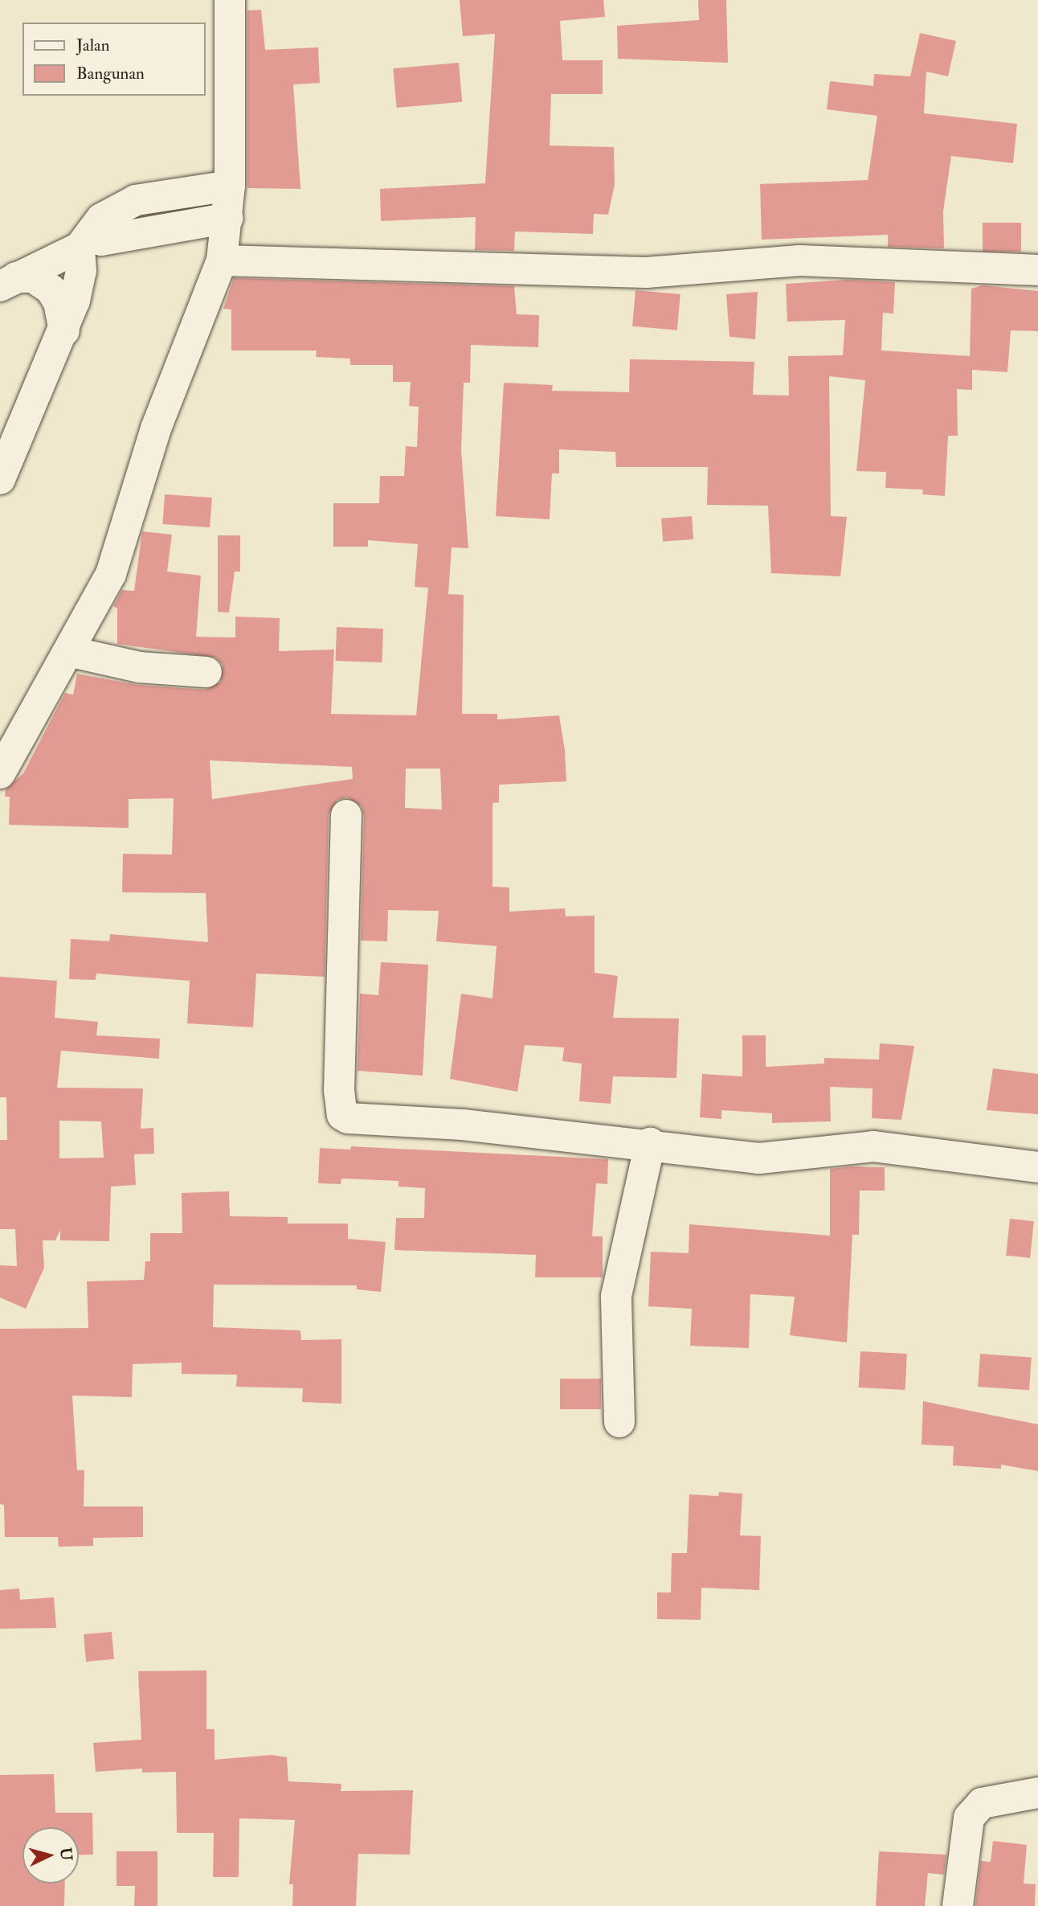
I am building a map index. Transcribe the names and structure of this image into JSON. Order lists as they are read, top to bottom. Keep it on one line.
{"legend":["Jalan","Bangunan"],"north":"right"}
